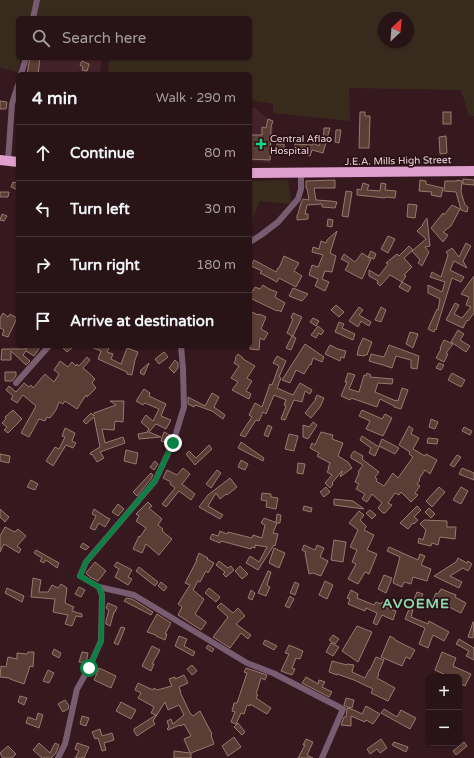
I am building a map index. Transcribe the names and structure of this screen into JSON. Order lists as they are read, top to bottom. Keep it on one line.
{"streets":{"highway":["J.E.A. Mills High Street"]},"districts":["AVOEME"],"places":{"health":["Central Aflao Hospital"]},"north":"top right","page":{"search":"Search here","heading":["4 min","Walk · 290 m"],"list":[["Continue","80 m"],["Turn left","30 m"],["Turn right","180 m"],"Arrive at destination"],"map_buttons":["+","−"]}}
